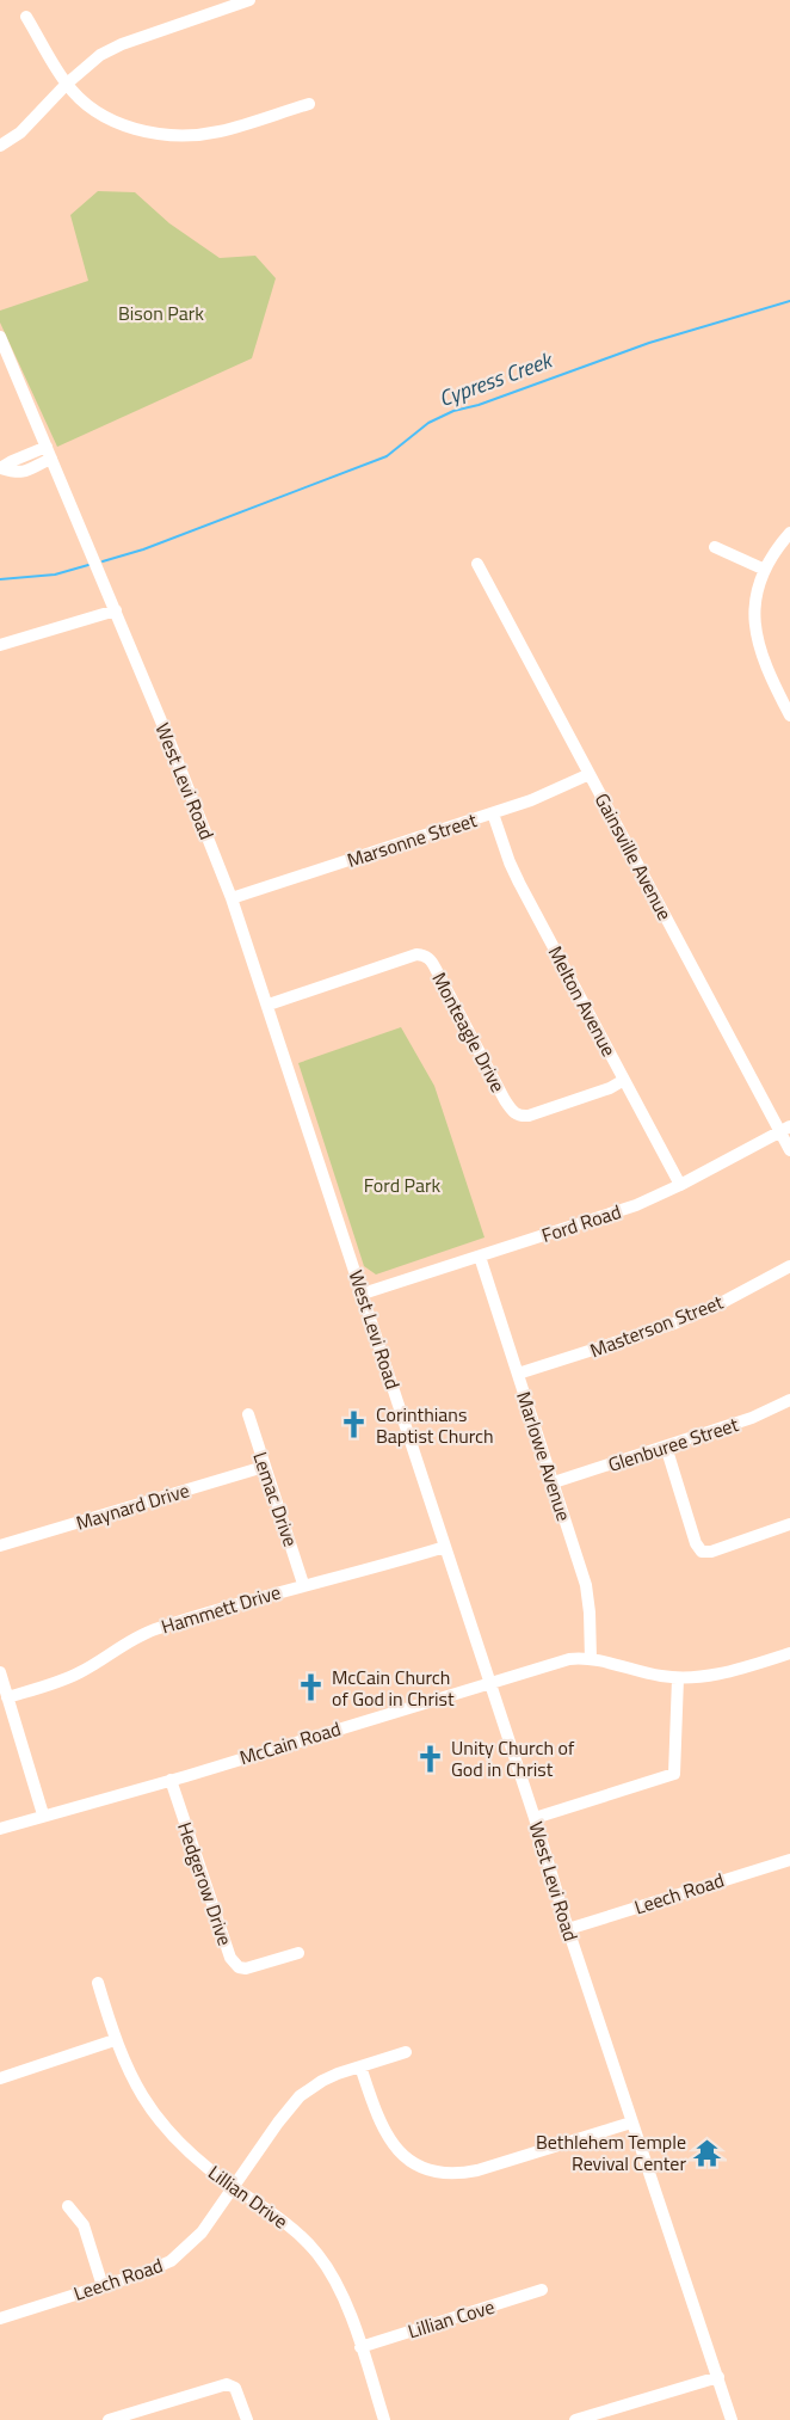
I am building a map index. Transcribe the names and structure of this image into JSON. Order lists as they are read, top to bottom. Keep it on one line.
{"streets":{"street":["West Levi Road","Marsonne Street","Gainsville Avenue","Melton Avenue","Monteagle Drive","Ford Road","Masterson Street","Glenburee Street","Marlowe Avenue","Lemac Drive","Maynard Drive","Hammett Drive","McCain Road","Hedgerow Drive","Leech Road","Lillian Drive","Lillian Cove"]},"crossings":[["West Levi Road","Marsonne Street"],["West Levi Road","Monteagle Drive"],["West Levi Road","Ford Road"],["West Levi Road","Hammett Drive"],["West Levi Road","McCain Road"],["West Levi Road","Leech Road"],["Marsonne Street","Gainsville Avenue"],["Marsonne Street","Melton Avenue"],["Gainsville Avenue","Ford Road"],["Melton Avenue","Monteagle Drive"],["Melton Avenue","Ford Road"],["Ford Road","Marlowe Avenue"],["Masterson Street","Marlowe Avenue"],["Glenburee Street","Marlowe Avenue"],["Marlowe Avenue","McCain Road"],["Lemac Drive","Maynard Drive"],["Lemac Drive","Hammett Drive"],["McCain Road","Hedgerow Drive"],["Leech Road","Lillian Drive"],["Lillian Drive","Lillian Cove"]],"water":["Cypress Creek"],"parks":["Bison Park","Ford Park"],"places":{"church":["Corinthians Baptist Church","McCain Church of God in Christ","Unity Church of God in Christ"],"temple":["Bethlehem Temple Revival Center"]}}
